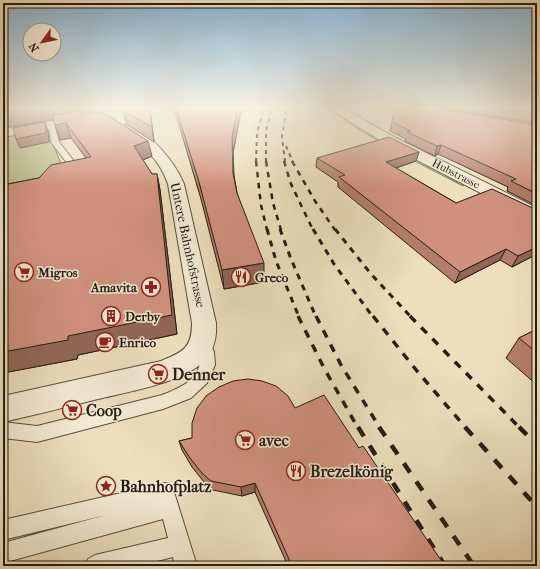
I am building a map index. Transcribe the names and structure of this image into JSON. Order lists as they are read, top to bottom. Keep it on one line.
{"streets":{"street":["Hubstrasse","Untere Bahnhofstrasse"]},"places":{"supermarket":["Migros","Denner","Coop","avec"],"restaurant":["Greco","Brezelkönig"],"pharmacy":["Amavita"],"building":["Derby"],"cafe":["Enrico"],"place":["Bahnhofplatz"]},"north":"bottom left"}
